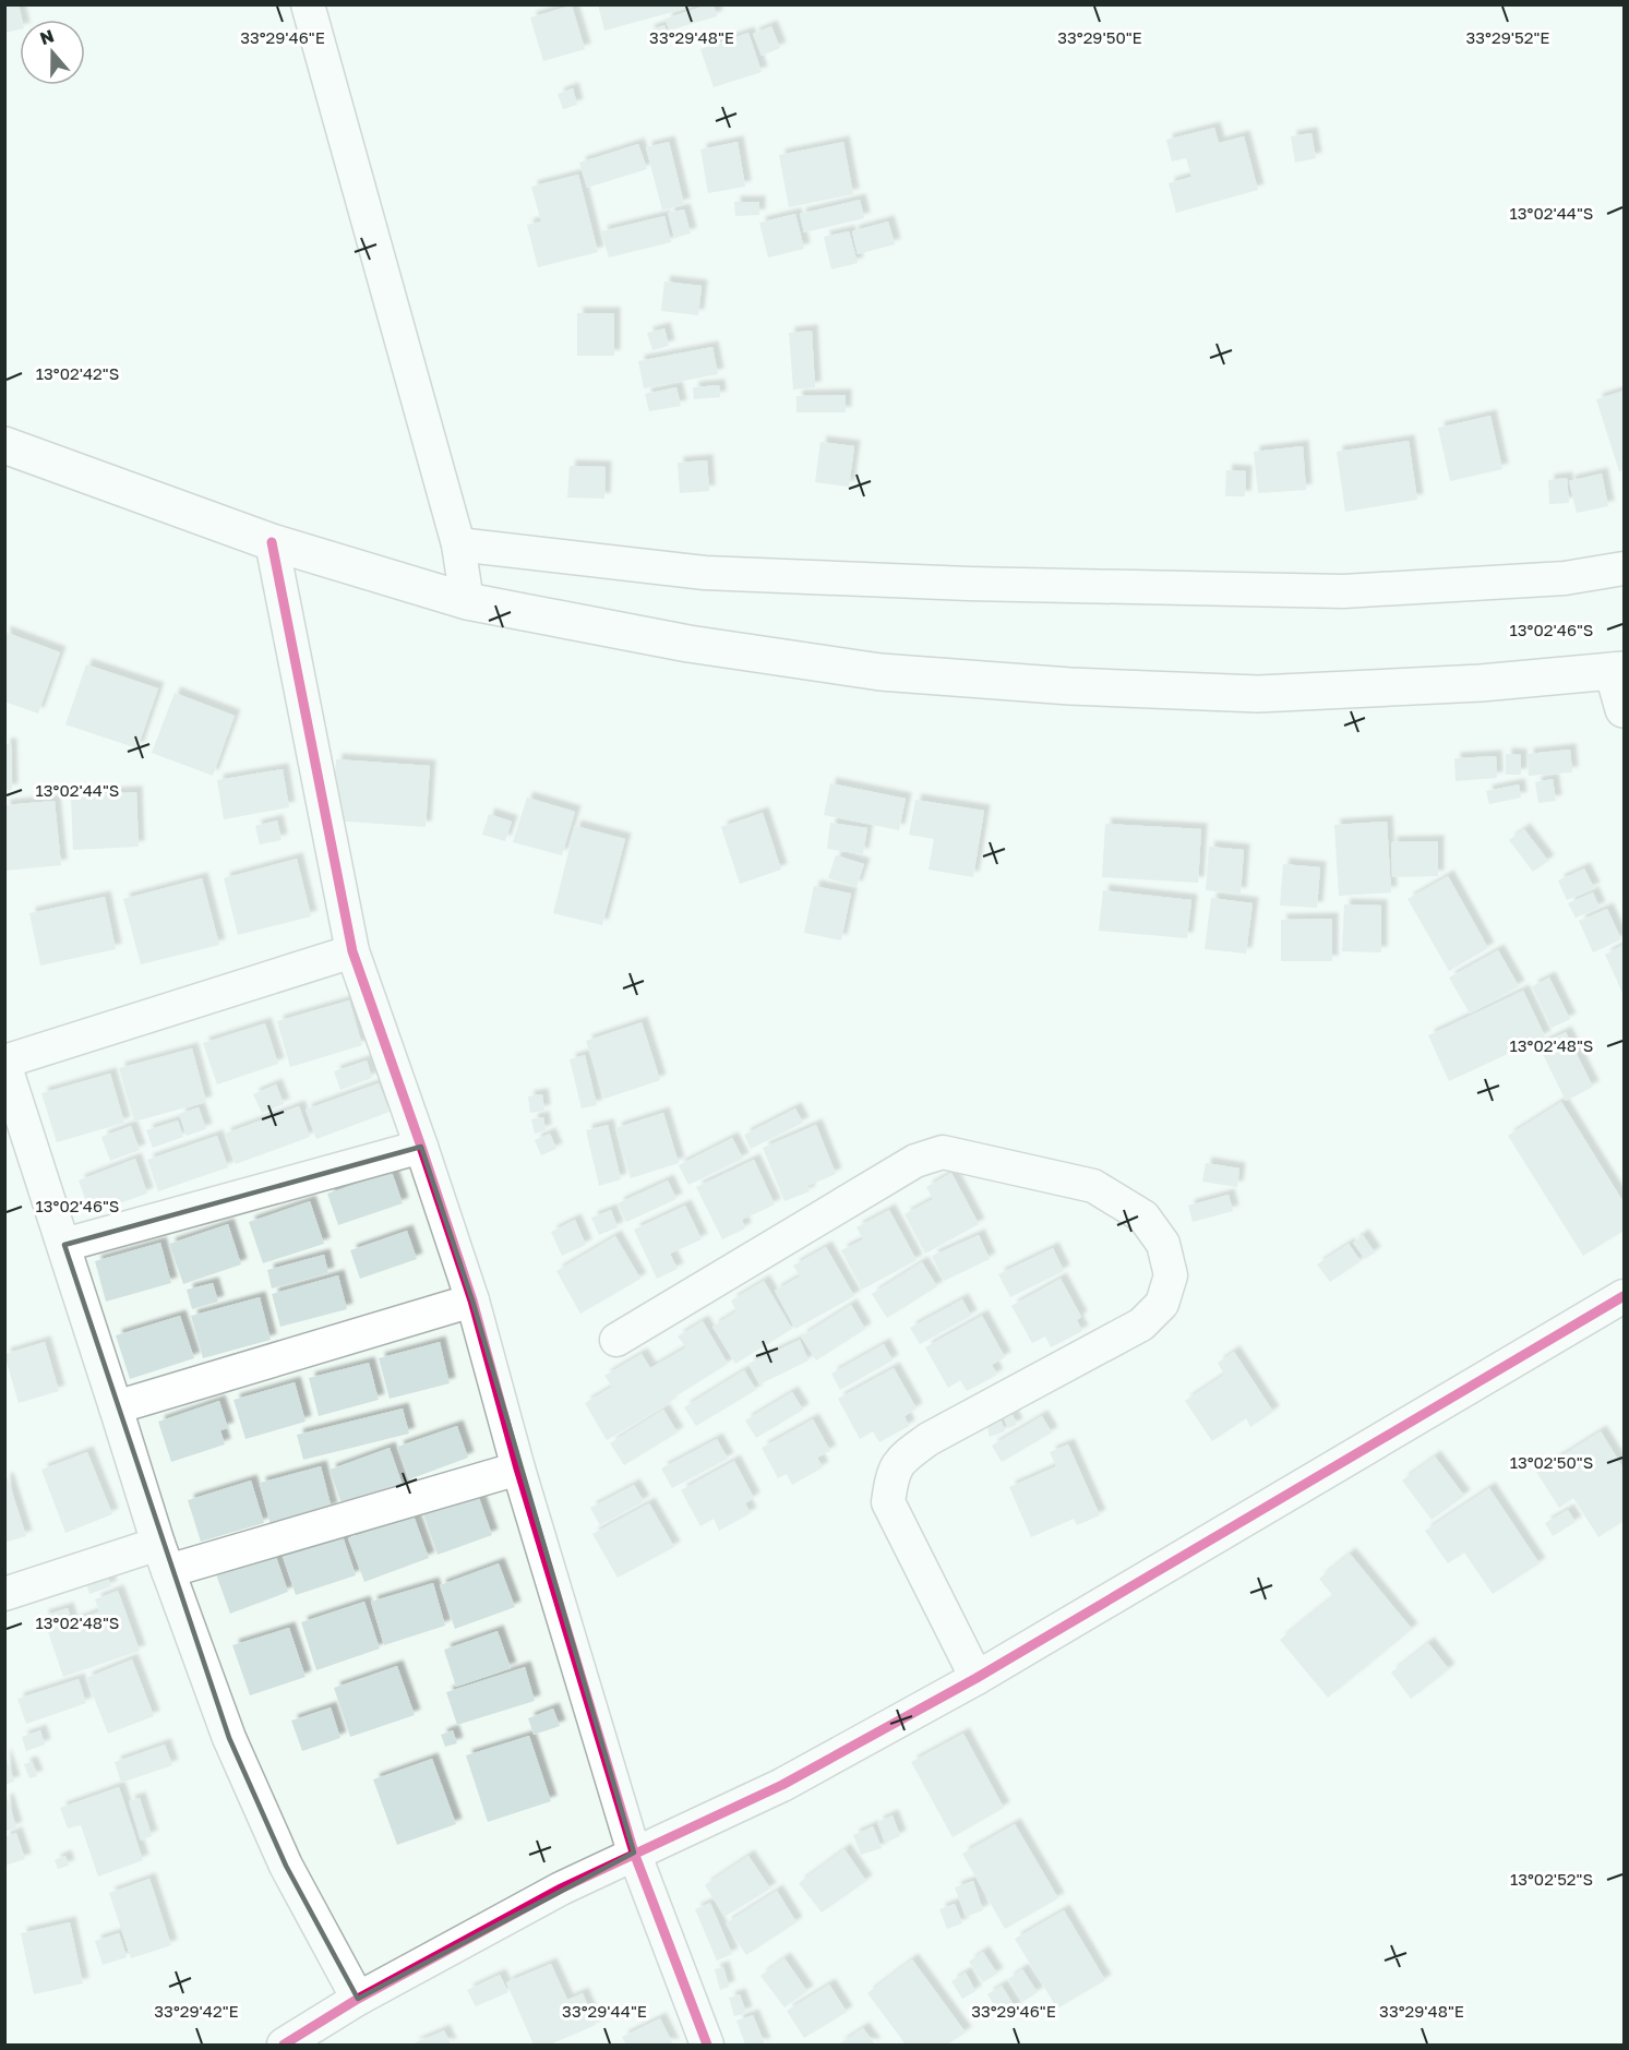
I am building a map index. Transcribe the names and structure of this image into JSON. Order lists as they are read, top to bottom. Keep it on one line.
{"north":"top","coordinates":["33°29'46\"E","33°29'48\"E","33°29'50\"E","33°29'52\"E","13°02'44\"S","13°02'42\"S","13°02'46\"S","13°02'48\"S","13°02'50\"S","13°02'52\"S","33°29'42\"E","33°29'44\"E"]}
